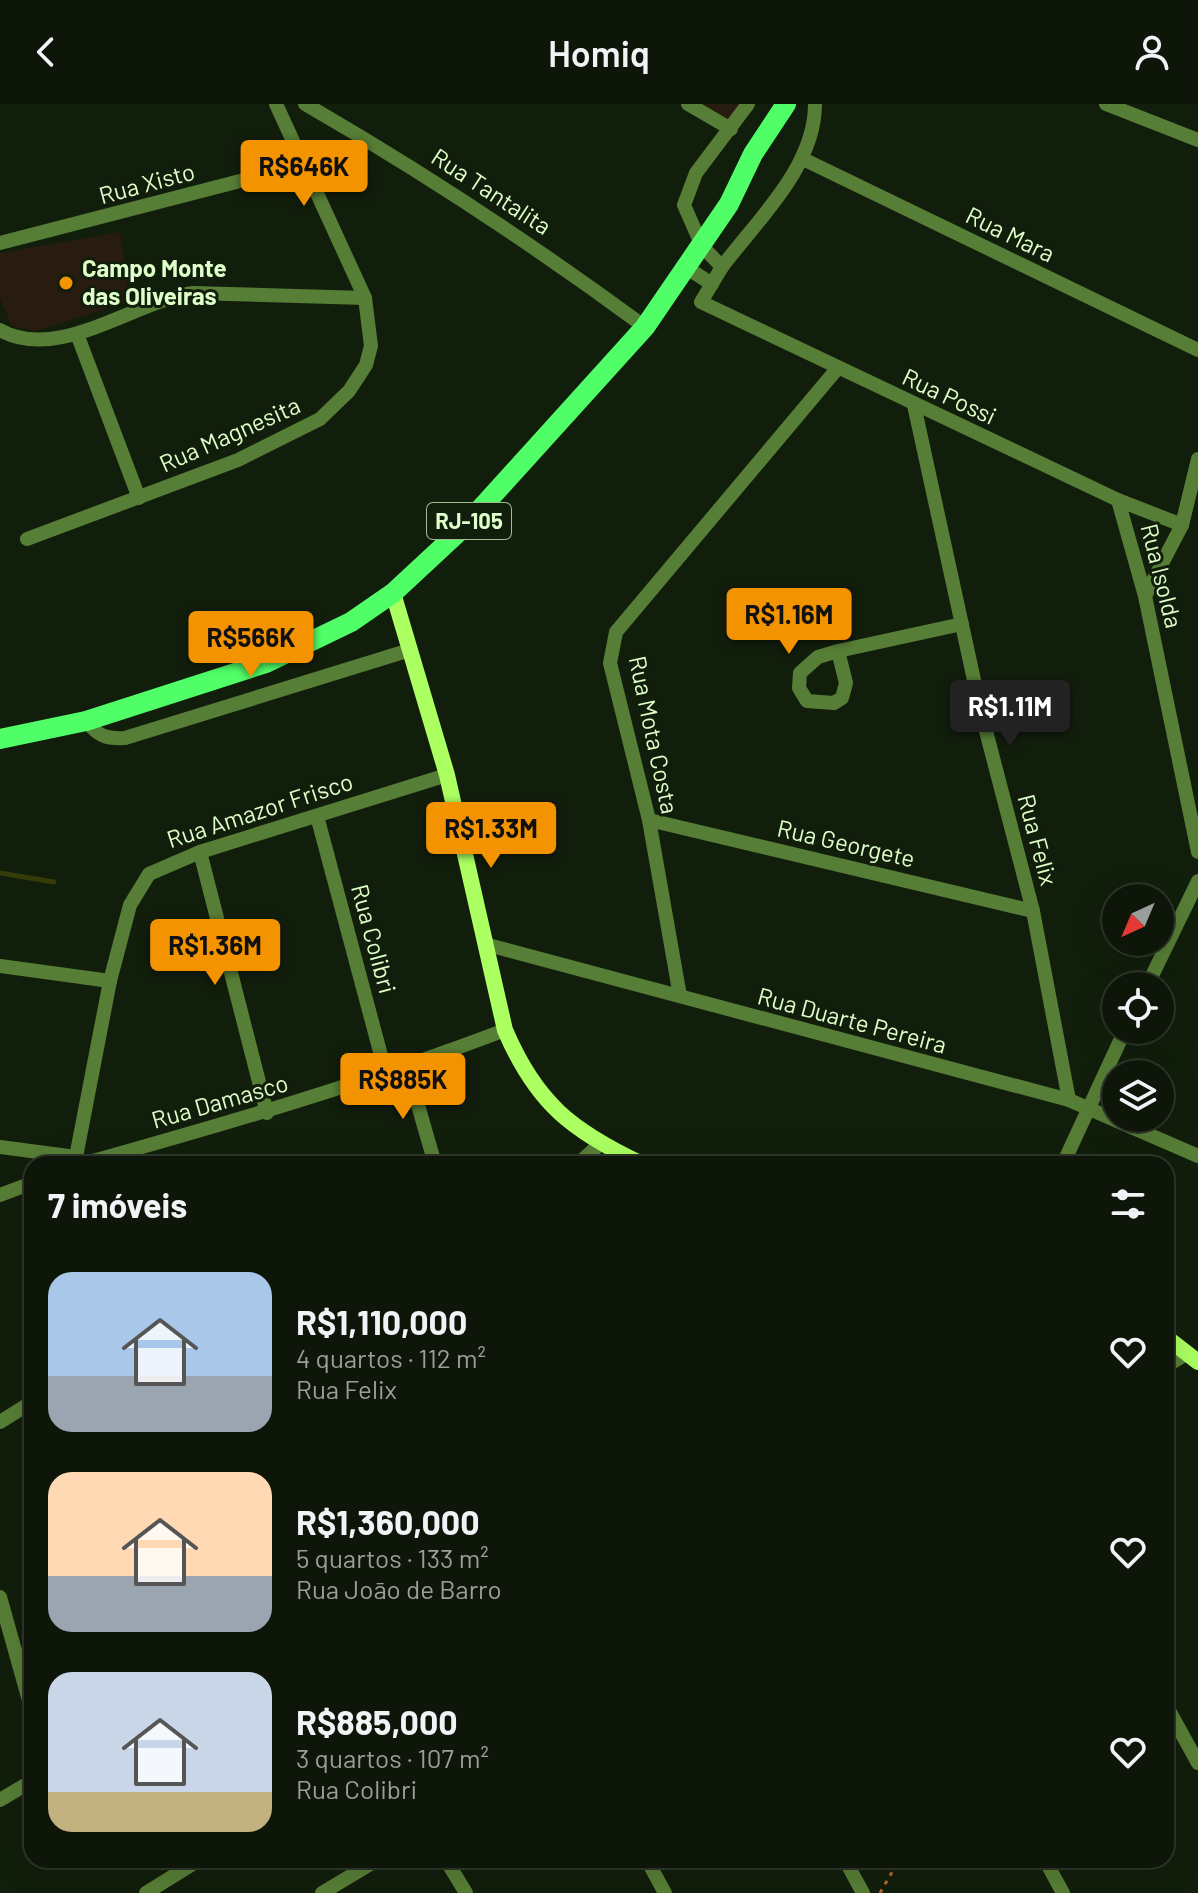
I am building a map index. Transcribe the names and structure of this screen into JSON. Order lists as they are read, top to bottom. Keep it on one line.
{"streets":{"main road":["RJ-105"],"street":["Rua Xisto","Rua Tantalita","Rua Mara","Rua Possi","Rua Magnesita","Rua Isolda","Rua Mota Costa","Rua Amazor Frisco","Rua Felix","Rua Georgete","Rua Colibri","Rua Duarte Pereira","Rua Damasco"]},"crossings":[["Rua Tantalita","RJ-105"],["Rua Possi","Rua Isolda"],["Rua Possi","Rua Mota Costa"],["Rua Possi","Rua Felix"],["Rua Mota Costa","Rua Georgete"],["Rua Mota Costa","Rua Duarte Pereira"],["Rua Amazor Frisco","Rua Colibri"],["Rua Felix","Rua Georgete"],["Rua Felix","Rua Duarte Pereira"],["Rua Colibri","Rua Damasco"]],"places":["Campo Monte das Oliveiras"],"north":"bottom left","page":{"header":"Homiq","price":["R$646K","R$1.16M","R$566K","R$1.11M","R$1.33M","R$1.36M","R$885K"],"heading":"7 imóveis","list":[{"name":"R$1,110,000","note":"4 quartos · 112 m² · Rua Felix"},{"name":"R$1,360,000","note":"5 quartos · 133 m² · Rua Joāo de Barro"},{"name":"R$885,000","note":"3 quartos · 107 m² · Rua Colibri"}]}}
